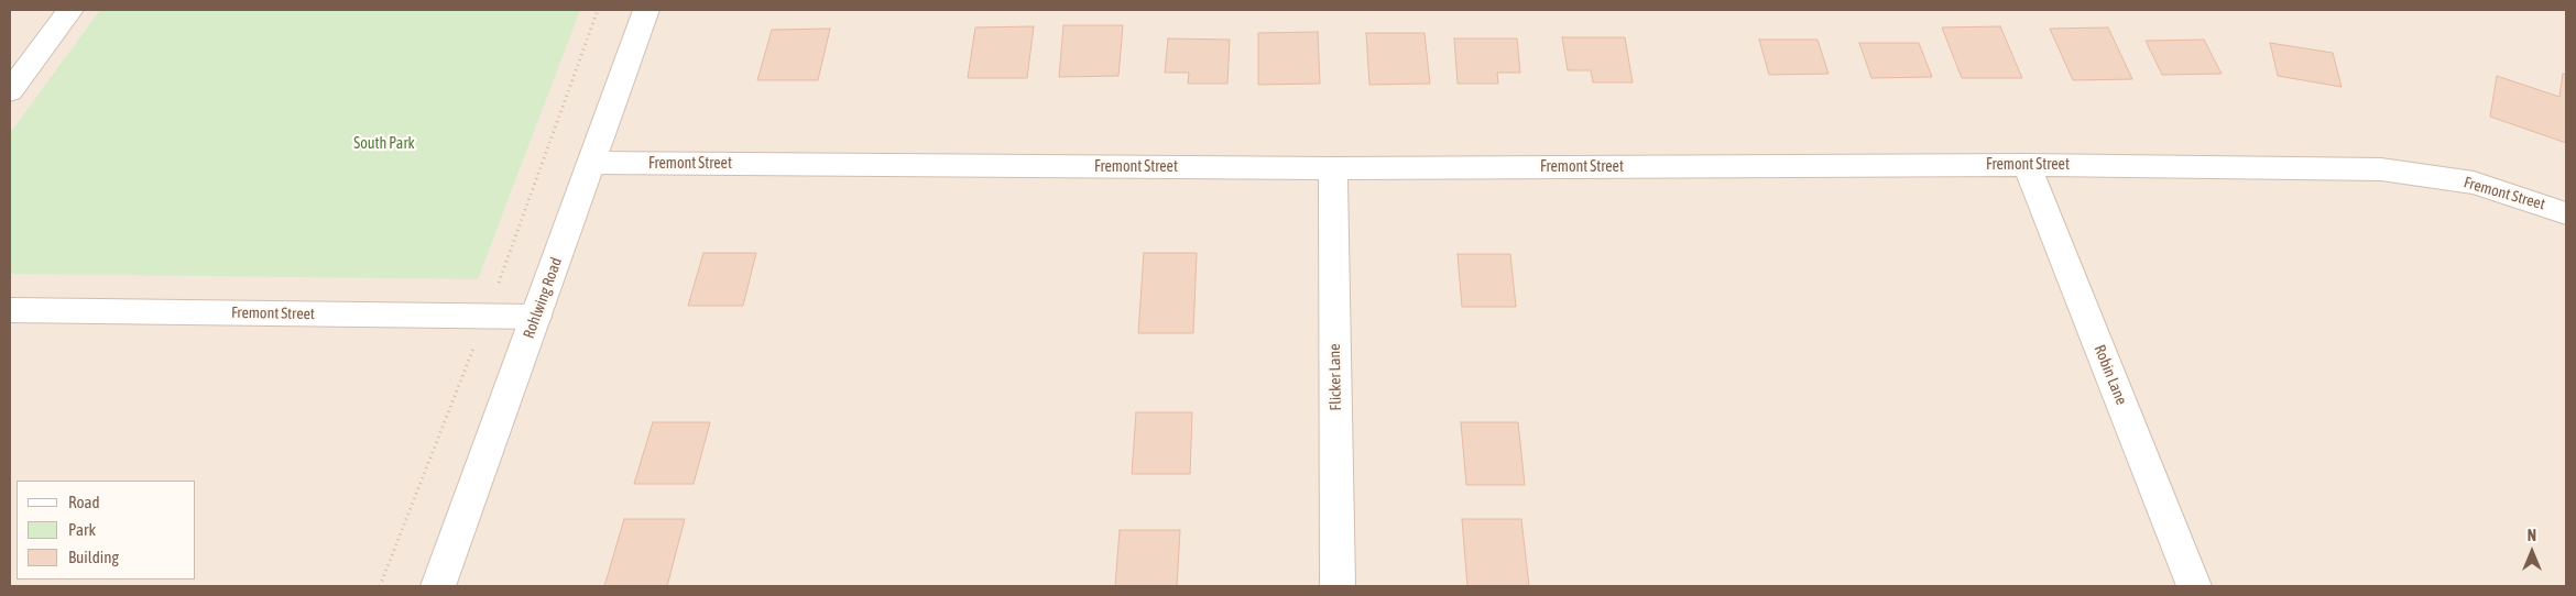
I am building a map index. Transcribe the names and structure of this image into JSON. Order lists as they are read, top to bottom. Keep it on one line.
{"streets":{"street":["Fremont Street","Rohlwing Road","Robin Lane","Flicker Lane"]},"crossings":[["Fremont Street","Rohlwing Road"],["Fremont Street","Robin Lane"],["Fremont Street","Flicker Lane"]],"parks":["South Park"],"legend":["Road","Park","Building"],"north":"top"}
